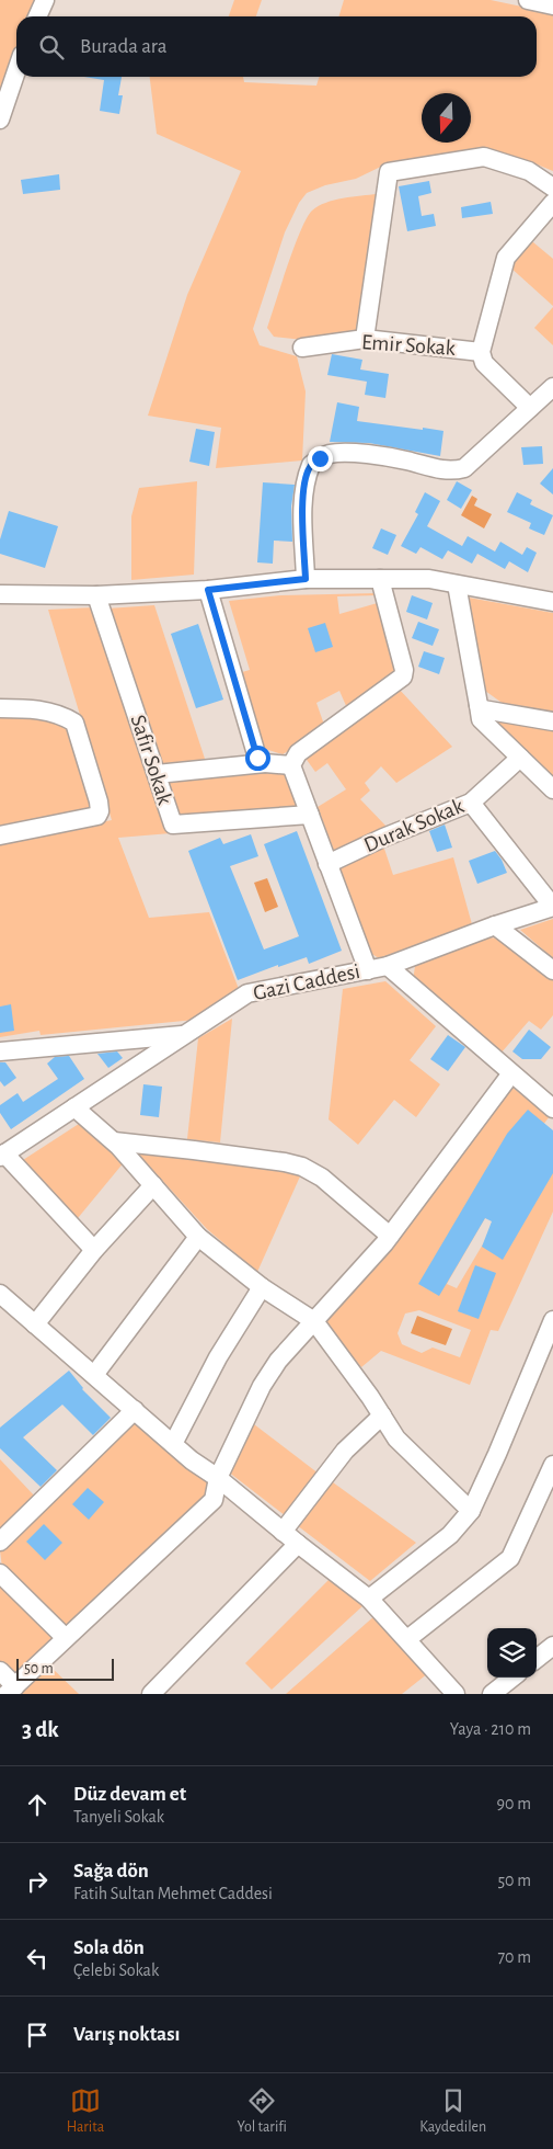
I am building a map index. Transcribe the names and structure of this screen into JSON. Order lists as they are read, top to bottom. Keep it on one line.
{"streets":{"street":["Emir Sokak","Safir Sokak","Durak Sokak","Gazi Caddesi"]},"scale_bar":"50 m","north":"bottom","page":{"search":"Burada ara","scale":"50 m","heading":["3 dk","Yaya · 210 m"],"list":[["Düz devam et","Tanyeli Sokak","90 m"],["Sağa dön","Fatih Sultan Mehmet Caddesi","50 m"],["Sola dön","Çelebi Sokak","70 m"],"Varış noktası"],"nav":["Harita","Yol tarifi","Kaydedilen"]}}
